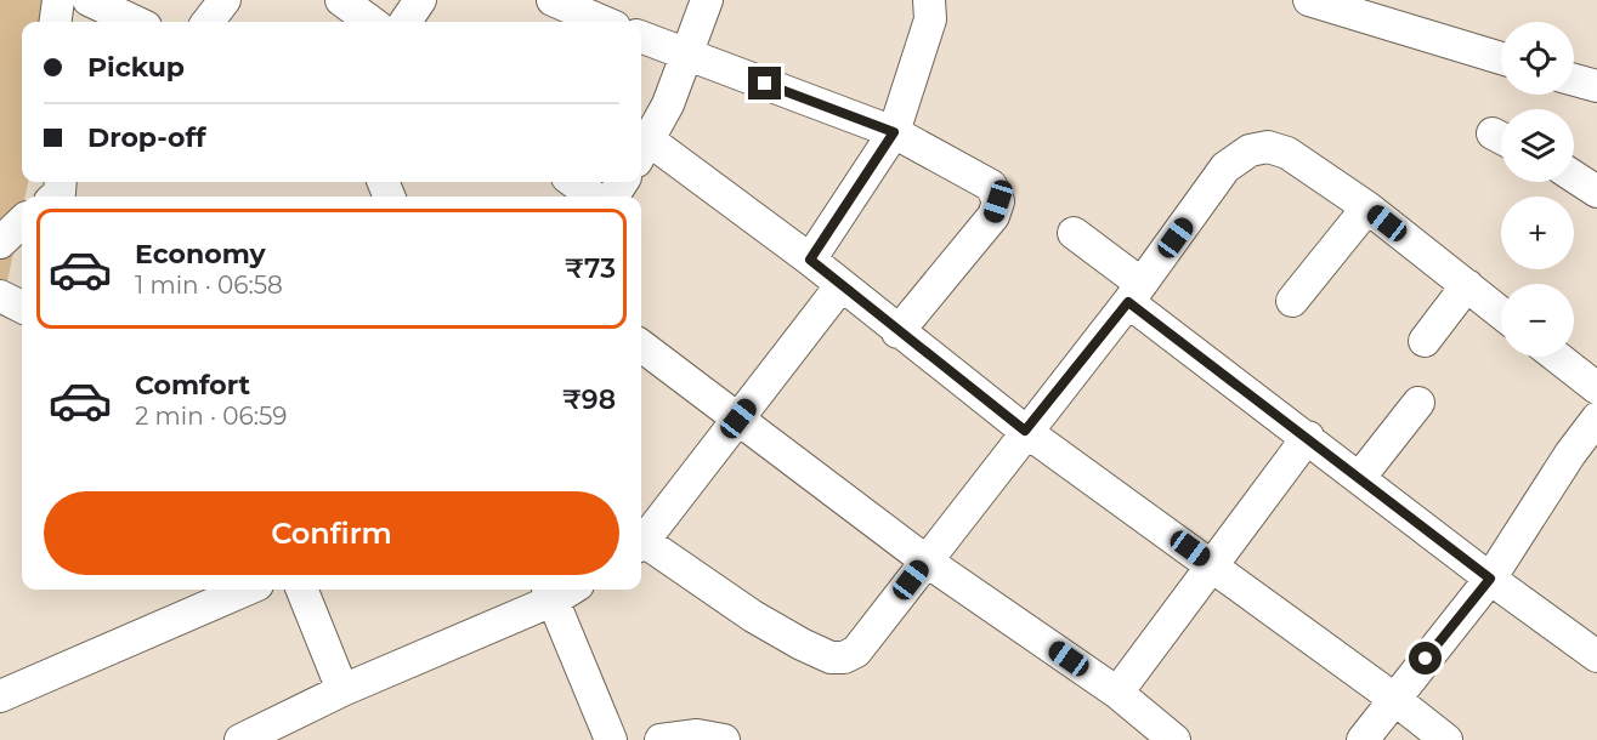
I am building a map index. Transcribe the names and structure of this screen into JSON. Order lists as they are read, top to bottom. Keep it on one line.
{"page":{"map_buttons":["+","−"],"banner":["Pickup","Drop-off"],"list":[{"name":"Economy","note":"1 min · 06:58","value":"₹73"},{"name":"Comfort","note":"2 min · 06:59","value":"₹98"}],"buttons":"Confirm"}}
